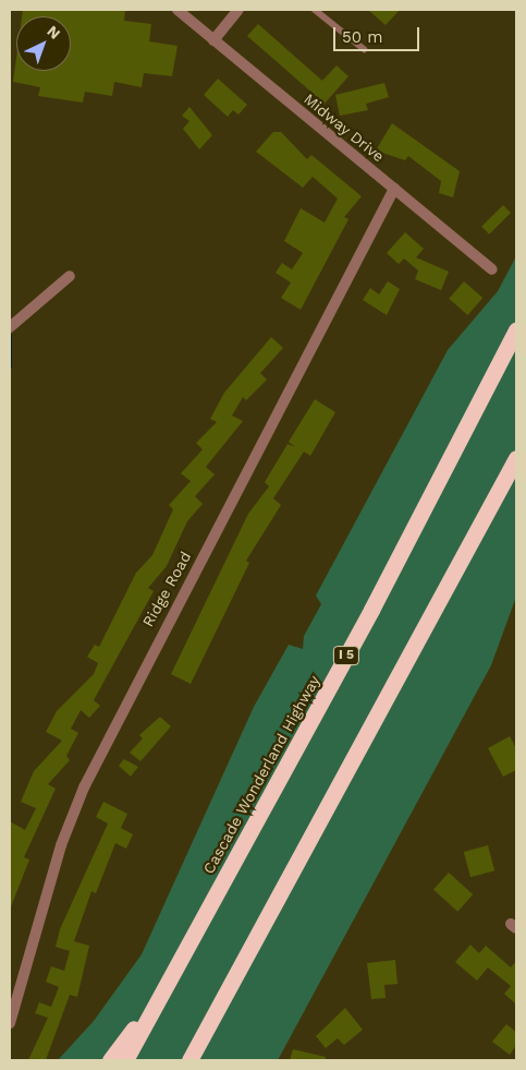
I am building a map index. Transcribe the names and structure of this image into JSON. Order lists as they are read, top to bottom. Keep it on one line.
{"streets":{"highway":["I 5","Cascade Wonderland Highway"],"street":["Midway Drive","Ridge Road"]},"crossings":[["Midway Drive","Ridge Road"]],"scale_bar":"50 m","north":"top right"}
